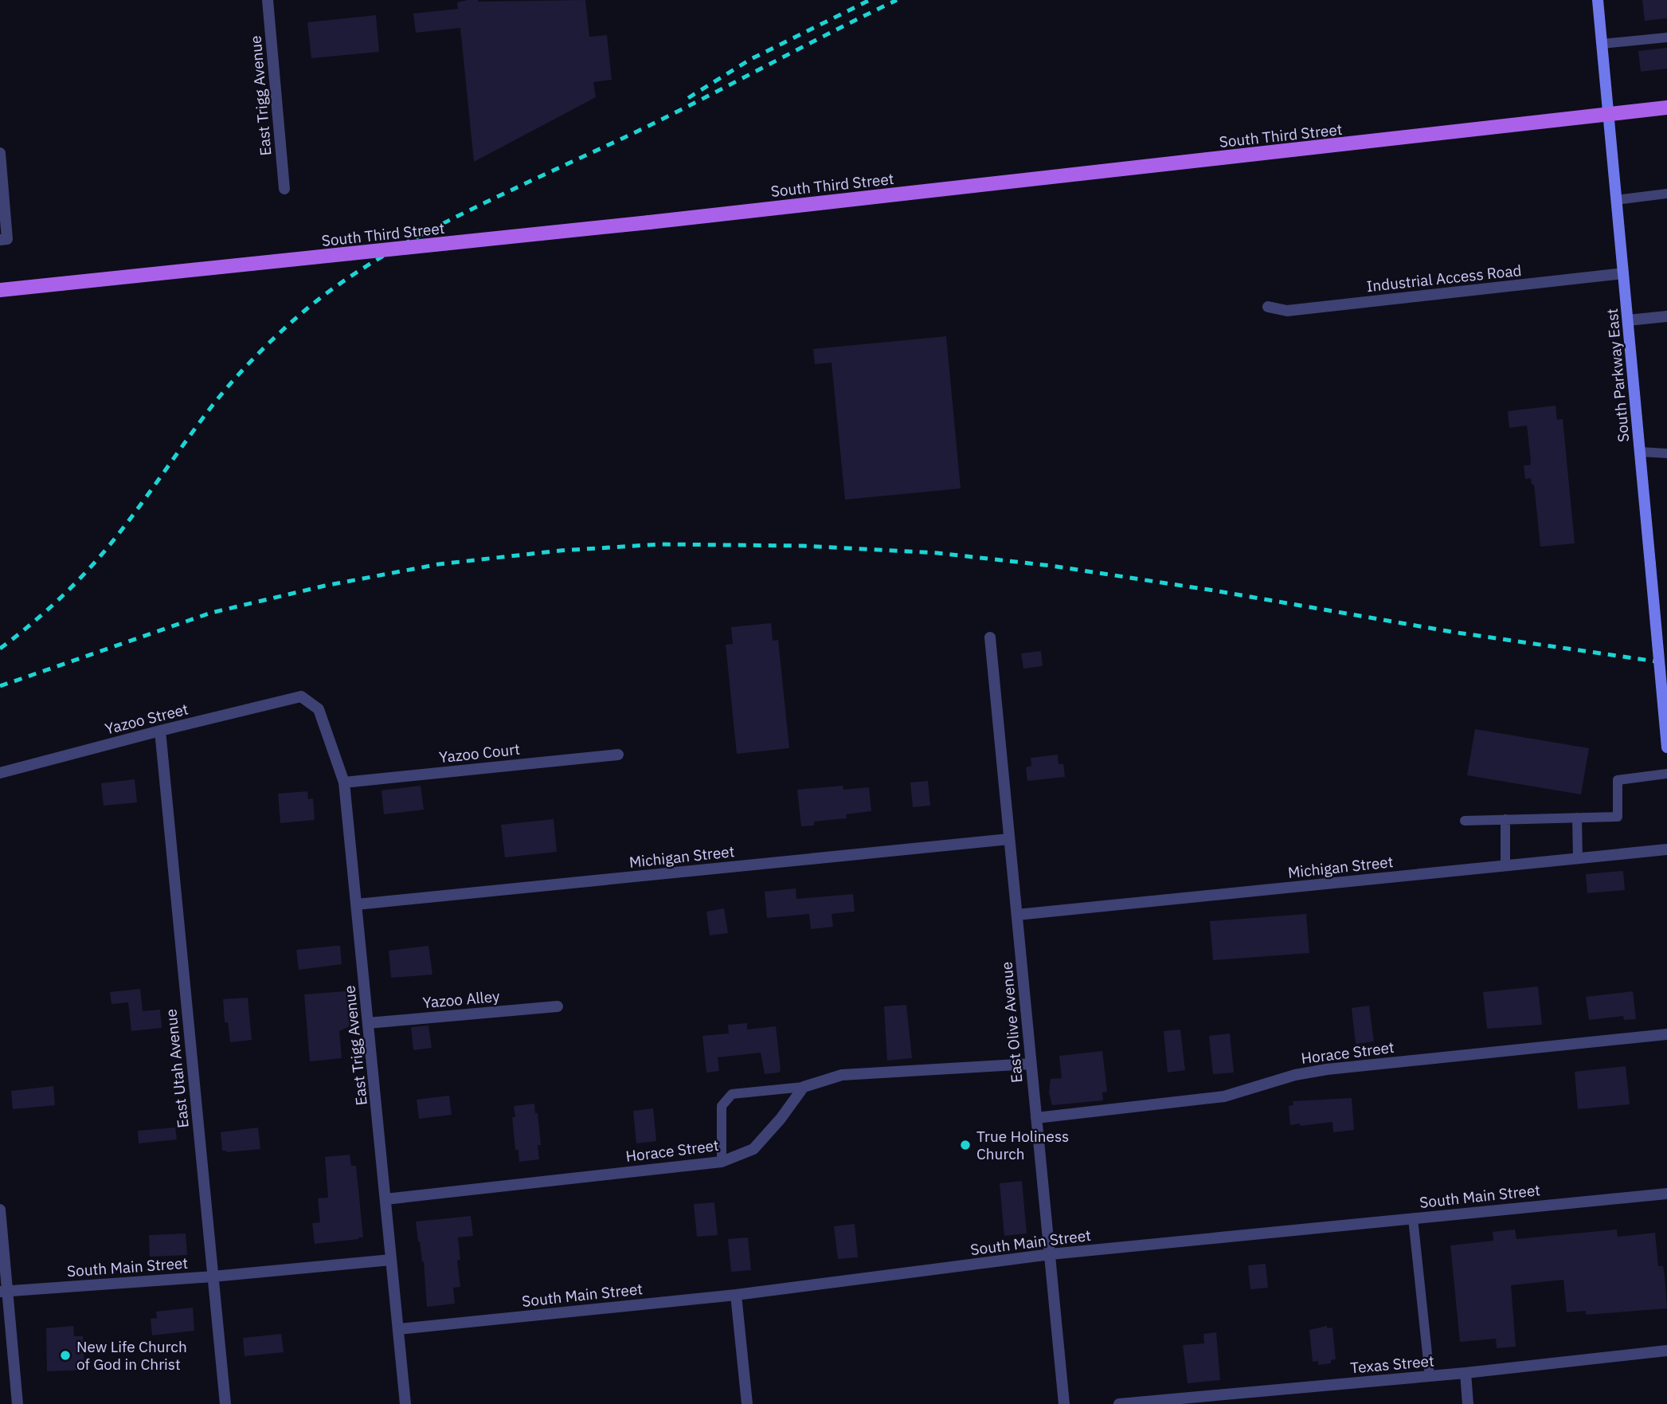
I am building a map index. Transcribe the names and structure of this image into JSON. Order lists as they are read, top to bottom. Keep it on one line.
{"streets":{"main road":["South Third Street","South Parkway East"],"street":["East Trigg Avenue","Industrial Access Road","Yazoo Street","Yazoo Court","Michigan Street","Yazoo Alley","East Olive Avenue","Horace Street","East Utah Avenue","South Main Street","Texas Street"]},"crossings":[["East Trigg Avenue","Yazoo Street"],["East Trigg Avenue","Yazoo Court"],["East Trigg Avenue","Michigan Street"],["East Trigg Avenue","Yazoo Alley"],["East Trigg Avenue","Horace Street"],["East Trigg Avenue","South Main Street"],["South Third Street","South Parkway East"],["Industrial Access Road","South Parkway East"],["Yazoo Street","East Utah Avenue"],["Michigan Street","East Olive Avenue"],["East Olive Avenue","Horace Street"],["East Olive Avenue","South Main Street"],["East Utah Avenue","South Main Street"]],"places":["True Holiness Church","New Life Church of God in Christ"]}
